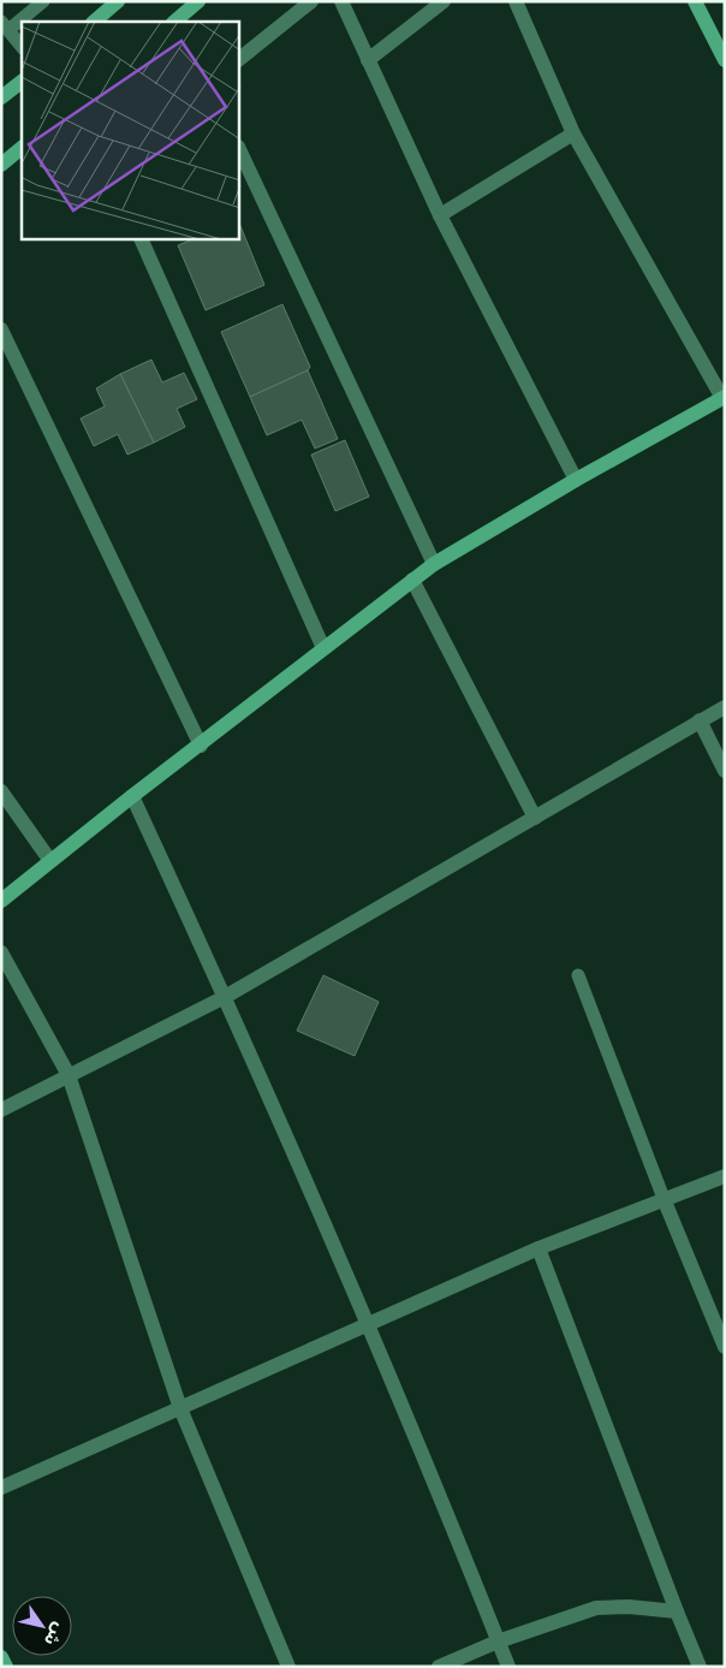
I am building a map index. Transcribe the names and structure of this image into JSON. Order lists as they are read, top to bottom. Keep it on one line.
{"north":"bottom right"}
